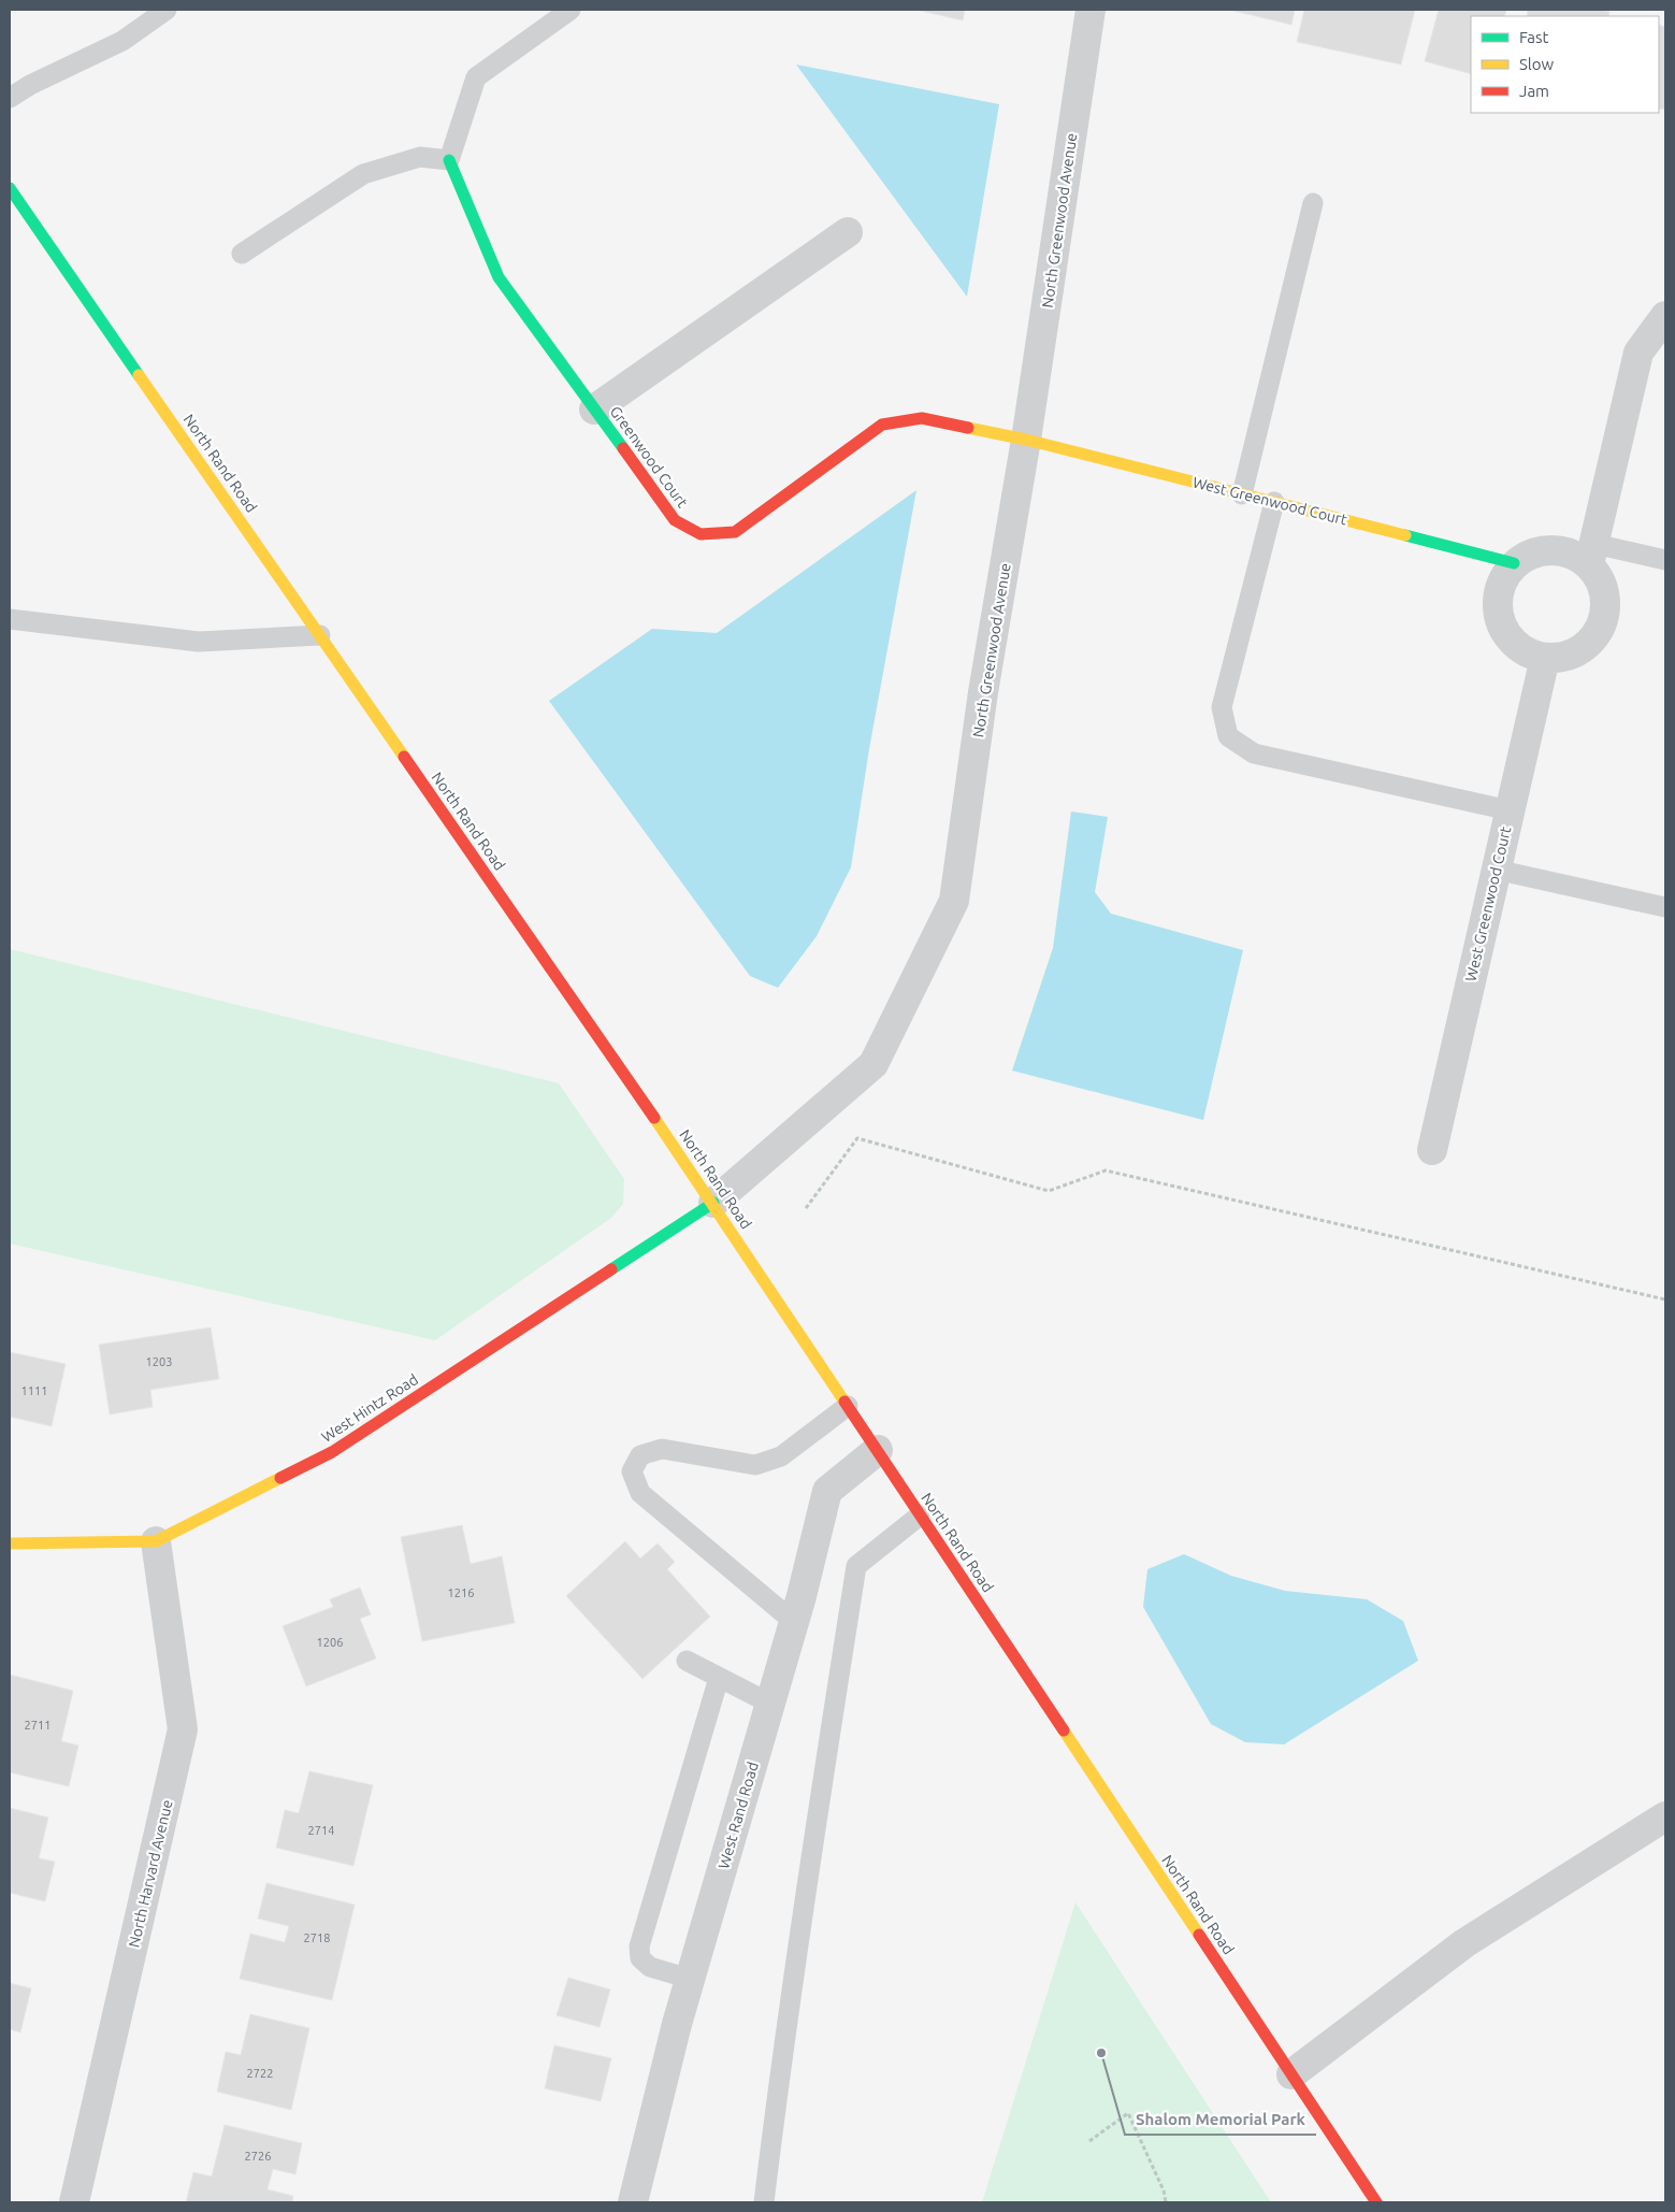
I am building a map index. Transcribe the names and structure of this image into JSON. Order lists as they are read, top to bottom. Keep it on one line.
{"streets":{"main road":["Greenwood Court","North Rand Road","West Greenwood Court","West Hintz Road"],"street":["North Greenwood Avenue","West Rand Road","North Harvard Avenue"]},"crossings":[["North Greenwood Avenue","Greenwood Court"],["North Greenwood Avenue","North Rand Road"],["North Greenwood Avenue","West Greenwood Court"],["North Greenwood Avenue","West Hintz Road"],["Greenwood Court","West Greenwood Court"],["North Rand Road","West Hintz Road"],["North Rand Road","West Rand Road"],["West Hintz Road","North Harvard Avenue"]],"places":["Shalom Memorial Park"],"house_numbers":["1203","1111","1216","1206","2711","2714","2718","2722","2726"],"legend":["Fast","Slow","Jam"]}
